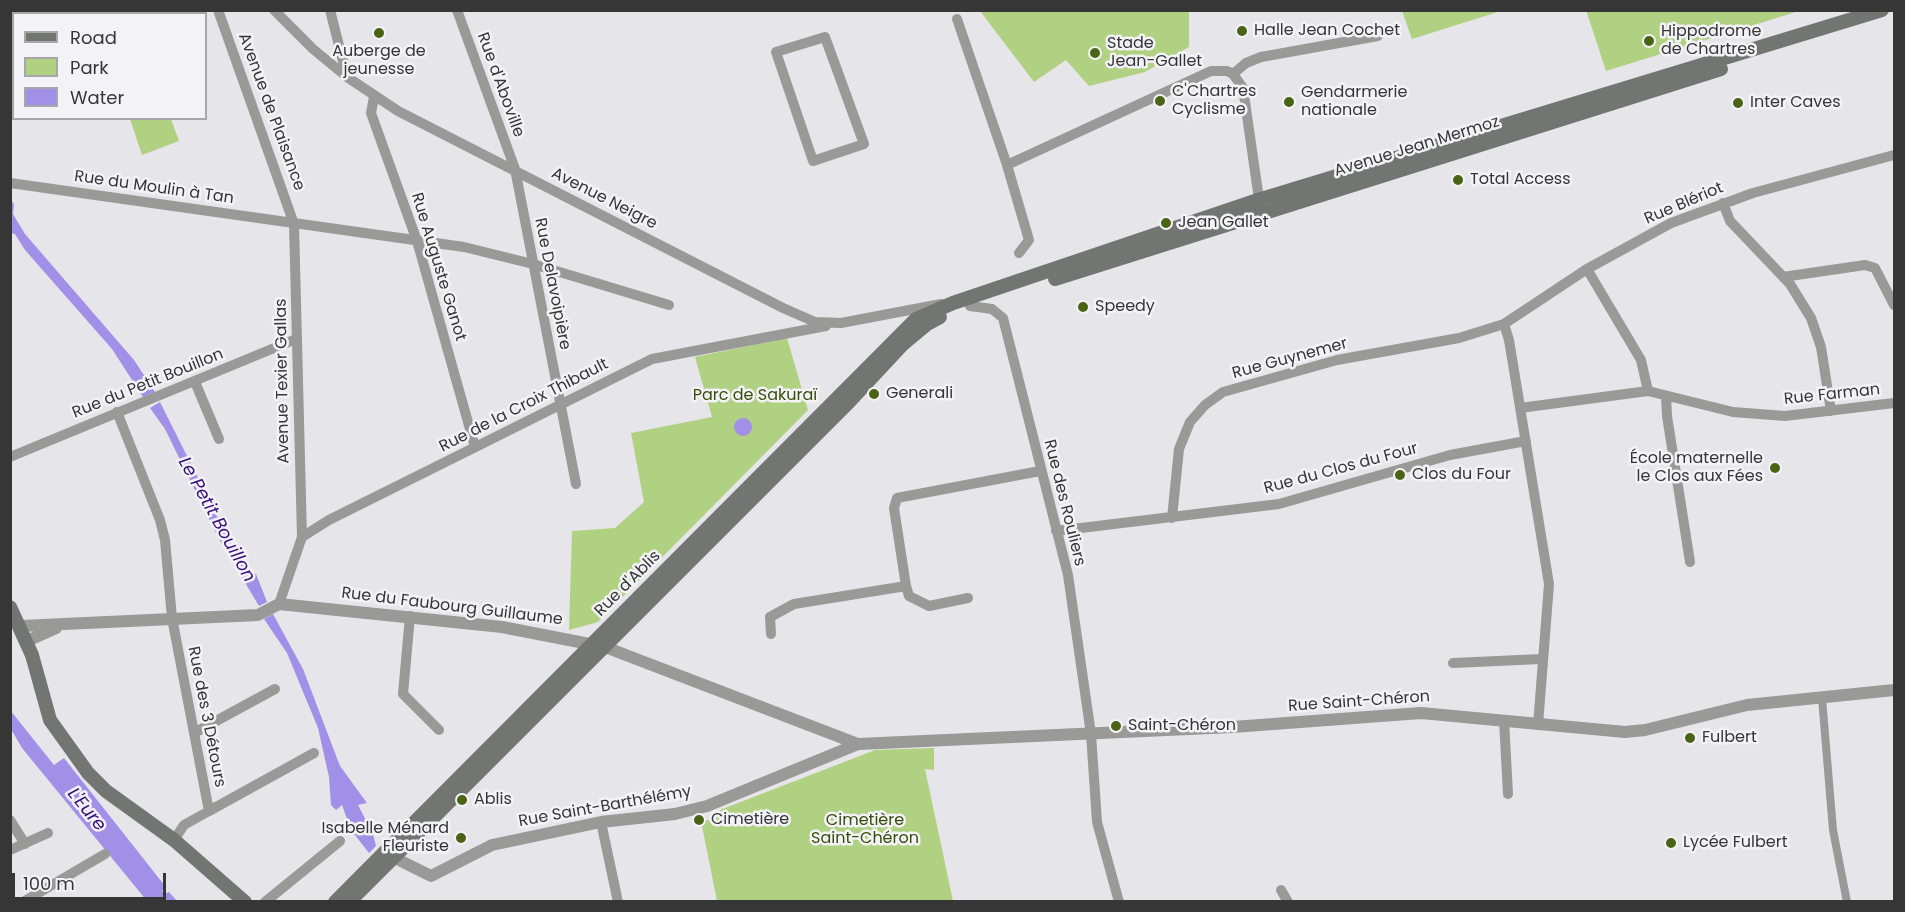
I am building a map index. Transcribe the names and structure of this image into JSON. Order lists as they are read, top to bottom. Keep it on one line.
{"streets":{"main road":["Avenue Jean Mermoz","Rue d'Ablis"],"street":["Rue d'Aboville","Avenue de Plaisance","Rue du Moulin à Tan","Avenue Neigre","Rue Blériot","Rue Auguste Ganot","Rue Delavoipière","Rue Guynemer","Avenue Texier Gallas","Rue du Petit Bouillon","Rue Farman","Rue de la Croix Thibault","Rue du Clos du Four","Rue des Rouliers","Rue du Faubourg Guillaume","Rue Saint-Chéron","Rue des 3 Détours","Rue Saint-Barthélémy"]},"crossings":[["Rue d'Aboville","Avenue Neigre"],["Rue d'Aboville","Rue Delavoipière"],["Avenue de Plaisance","Rue du Moulin à Tan"],["Avenue de Plaisance","Avenue Texier Gallas"],["Avenue Jean Mermoz","Avenue Neigre"],["Avenue Jean Mermoz","Rue des Rouliers"],["Avenue Jean Mermoz","Rue d'Ablis"],["Rue du Moulin à Tan","Rue Auguste Ganot"],["Rue du Moulin à Tan","Rue Delavoipière"],["Rue du Moulin à Tan","Avenue Texier Gallas"],["Avenue Neigre","Rue Auguste Ganot"],["Avenue Neigre","Rue Delavoipière"],["Avenue Neigre","Rue de la Croix Thibault"],["Avenue Neigre","Rue d'Ablis"],["Rue Blériot","Rue Guynemer"],["Rue Auguste Ganot","Rue de la Croix Thibault"],["Rue Delavoipière","Rue de la Croix Thibault"],["Rue Guynemer","Rue du Clos du Four"],["Avenue Texier Gallas","Rue du Petit Bouillon"],["Avenue Texier Gallas","Rue de la Croix Thibault"],["Rue du Petit Bouillon","Rue des 3 Détours"],["Rue du Clos du Four","Rue des Rouliers"],["Rue des Rouliers","Rue Saint-Chéron"],["Rue d'Ablis","Rue du Faubourg Guillaume"],["Rue d'Ablis","Rue Saint-Barthélémy"],["Rue du Faubourg Guillaume","Rue Saint-Chéron"],["Rue du Faubourg Guillaume","Rue des 3 Détours"],["Rue du Faubourg Guillaume","Rue Saint-Barthélémy"],["Rue Saint-Chéron","Rue Saint-Barthélémy"]],"water":["Le Petit Bouillon","L'Eure"],"parks":["Parc de Sakuraï","Cimetière Saint-Chéron"],"places":["Halle Jean Cochet","Auberge de jeunesse","Hippodrome de Chartres","Stade Jean-Gallet","C'Chartres Cyclisme","Gendarmerie nationale","Inter Caves","Total Access","Jean Gallet","Speedy","Generali","École maternelle le Clos aux Fées","Clos du Four","Saint-Chéron","Fulbert","Ablis","Cimetière","Isabelle Ménard Fleuriste","Lycée Fulbert"],"legend":["Road","Park","Water"],"scale_bar":"100 m"}
